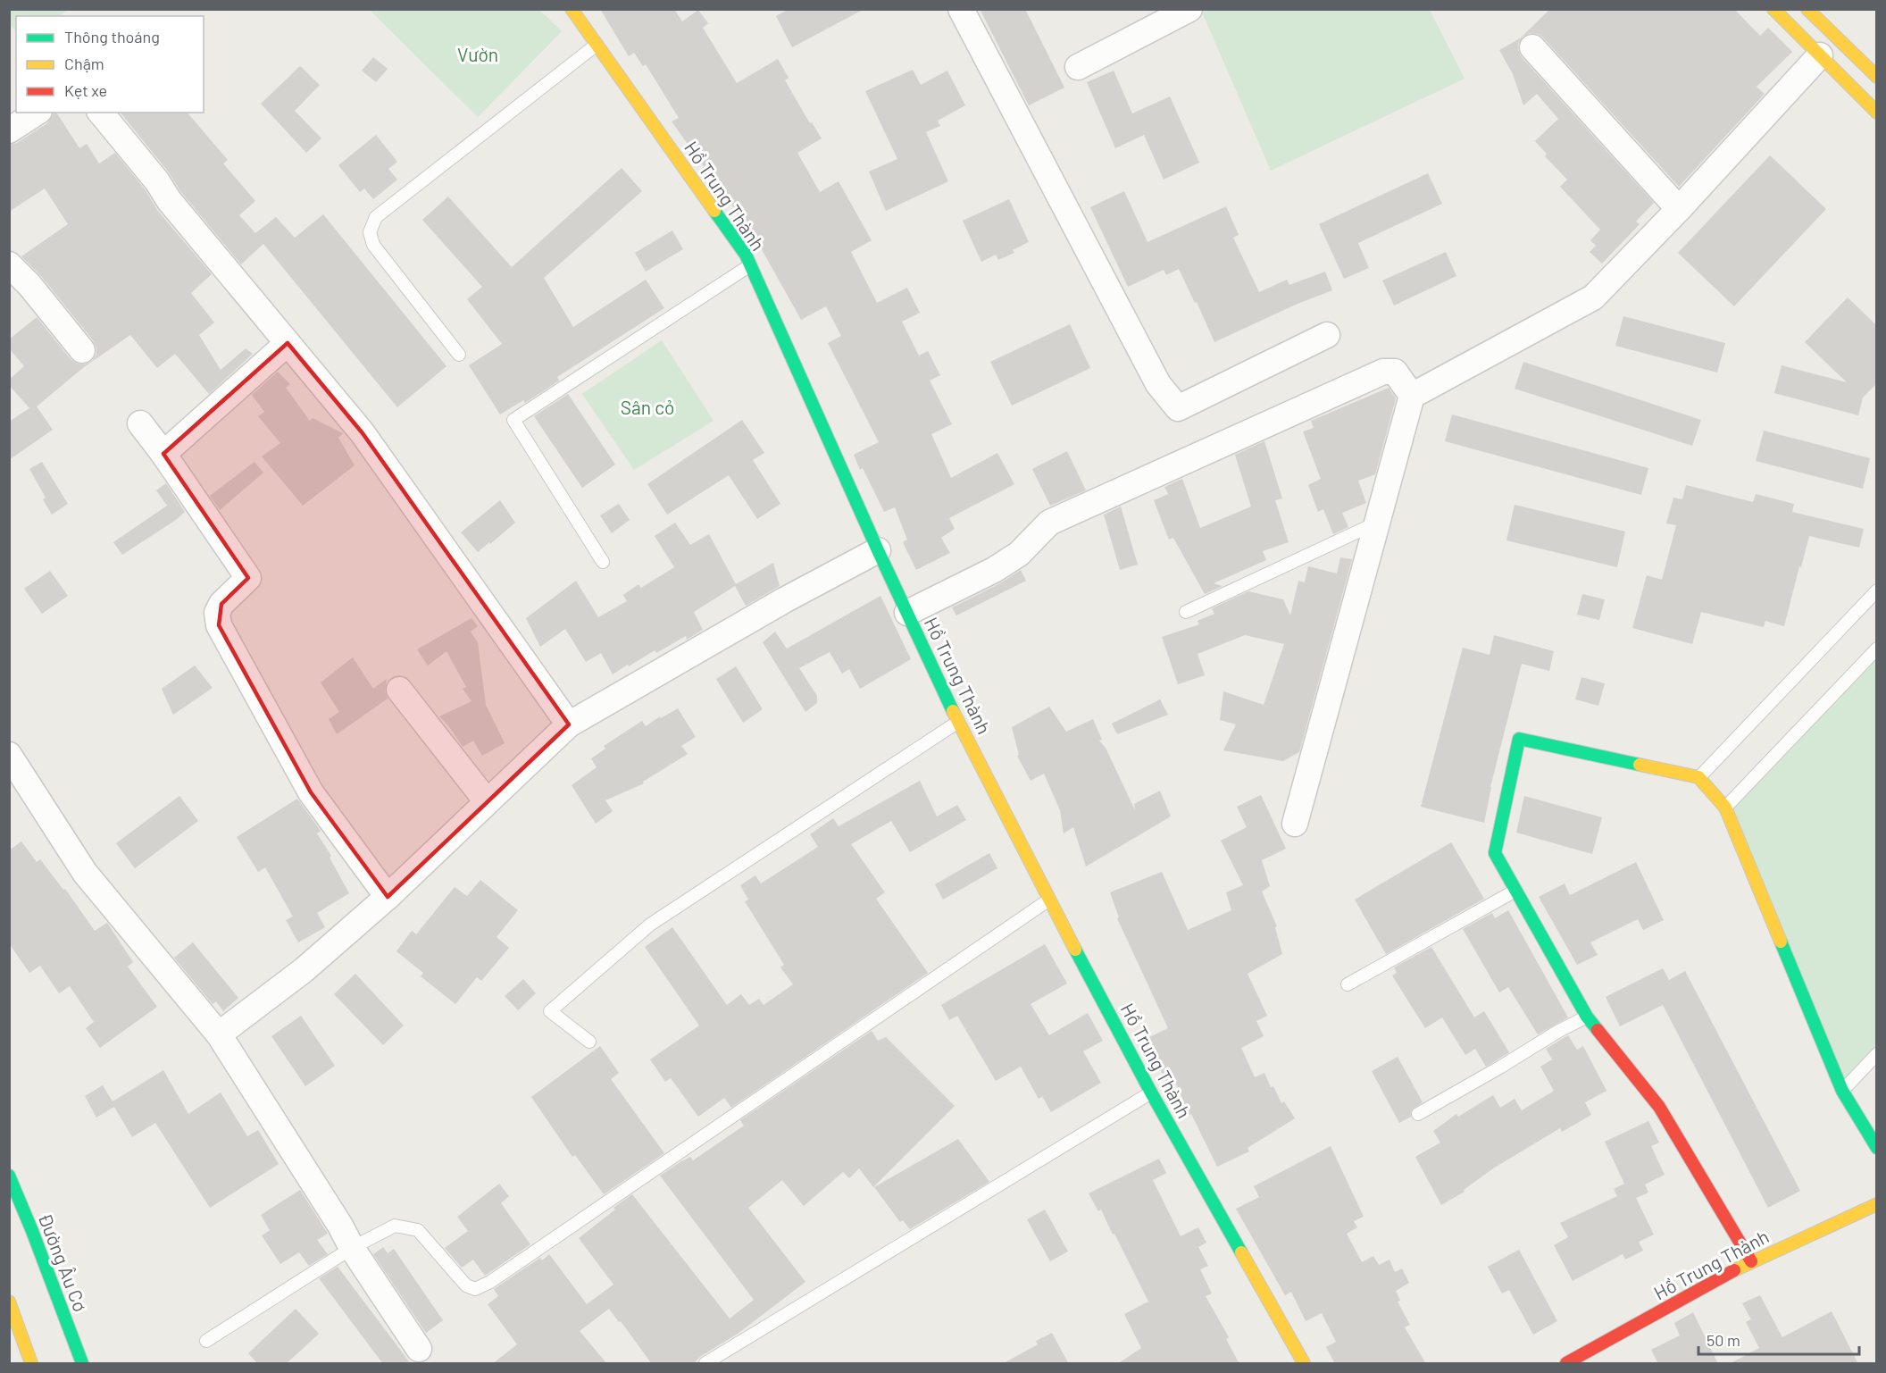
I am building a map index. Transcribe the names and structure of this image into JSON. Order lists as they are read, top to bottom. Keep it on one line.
{"streets":{"street":["Hồ Trung Thành","Đường Âu Cơ"]},"parks":["Vườn","Sân cỏ"],"legend":["Thông thoáng","Chậm","Kẹt xe"],"scale_bar":"50 m"}
